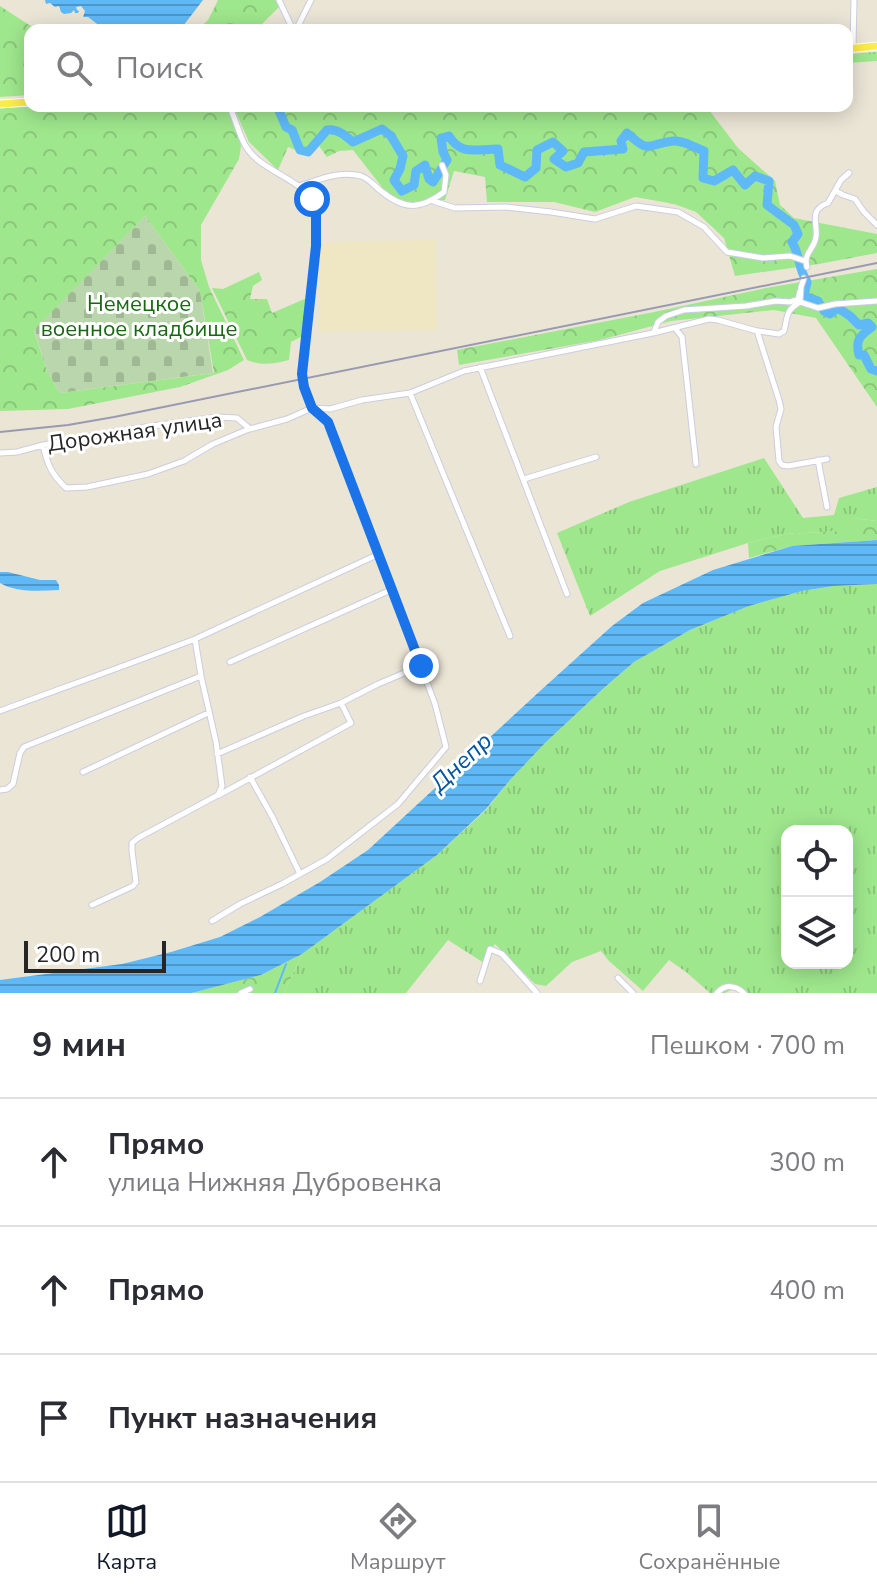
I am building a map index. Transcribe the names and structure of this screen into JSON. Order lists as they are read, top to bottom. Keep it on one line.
{"streets":{"street":["Дорожная улица"]},"water":["Днепр"],"parks":["Немецкое военное кладбище"],"scale_bar":"200 m","page":{"search":"Поиск","scale":"200 m","heading":["9 мин","Пешком · 700 m"],"list":[["Прямо","улица Нижняя Дубровенка","300 m"],["Прямо","400 m"],"Пункт назначения"],"nav":["Карта","Маршрут","Сохранённые"]}}
